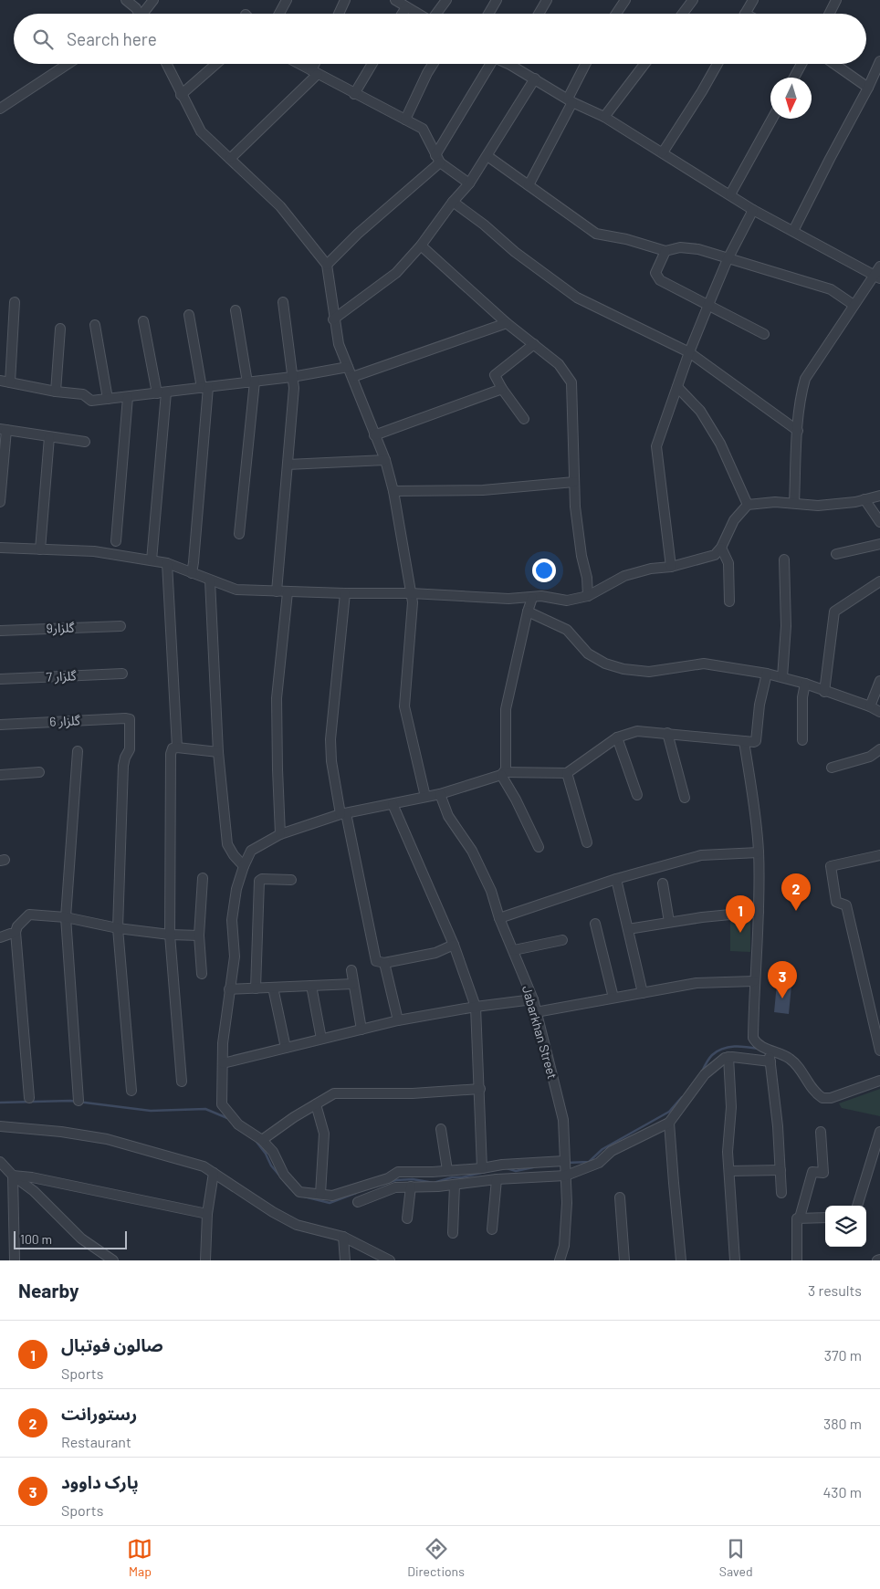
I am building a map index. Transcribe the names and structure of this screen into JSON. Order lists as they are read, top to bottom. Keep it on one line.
{"streets":{"street":["گلزار9","گلزار 7","گلزار 6","Jabarkhan Street"]},"scale_bar":"100 m","north":"bottom","page":{"search":"Search here","pins":["2","1","3"],"scale":"100 m","heading":["Nearby","3 results"],"list":[{"mark":"1","name":"صالون فوتبال","note":"Sports","value":"370 m"},{"mark":"2","name":"رستورانت","note":"Restaurant","value":"380 m"},{"mark":"3","name":"پارک داوود","note":"Sports","value":"430 m"}],"nav":["Map","Directions","Saved"]}}
